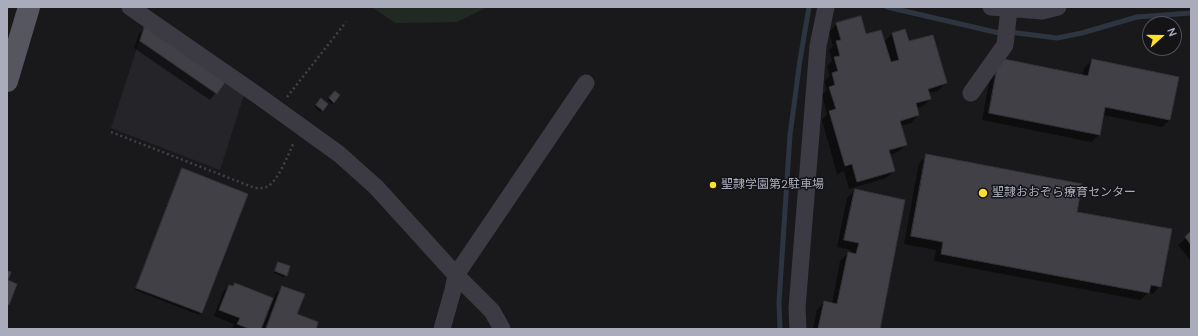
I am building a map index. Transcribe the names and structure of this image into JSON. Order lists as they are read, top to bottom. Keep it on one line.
{"places":["聖隷学園第2駐車場","聖隷おおぞら療育センター"],"north":"right"}
